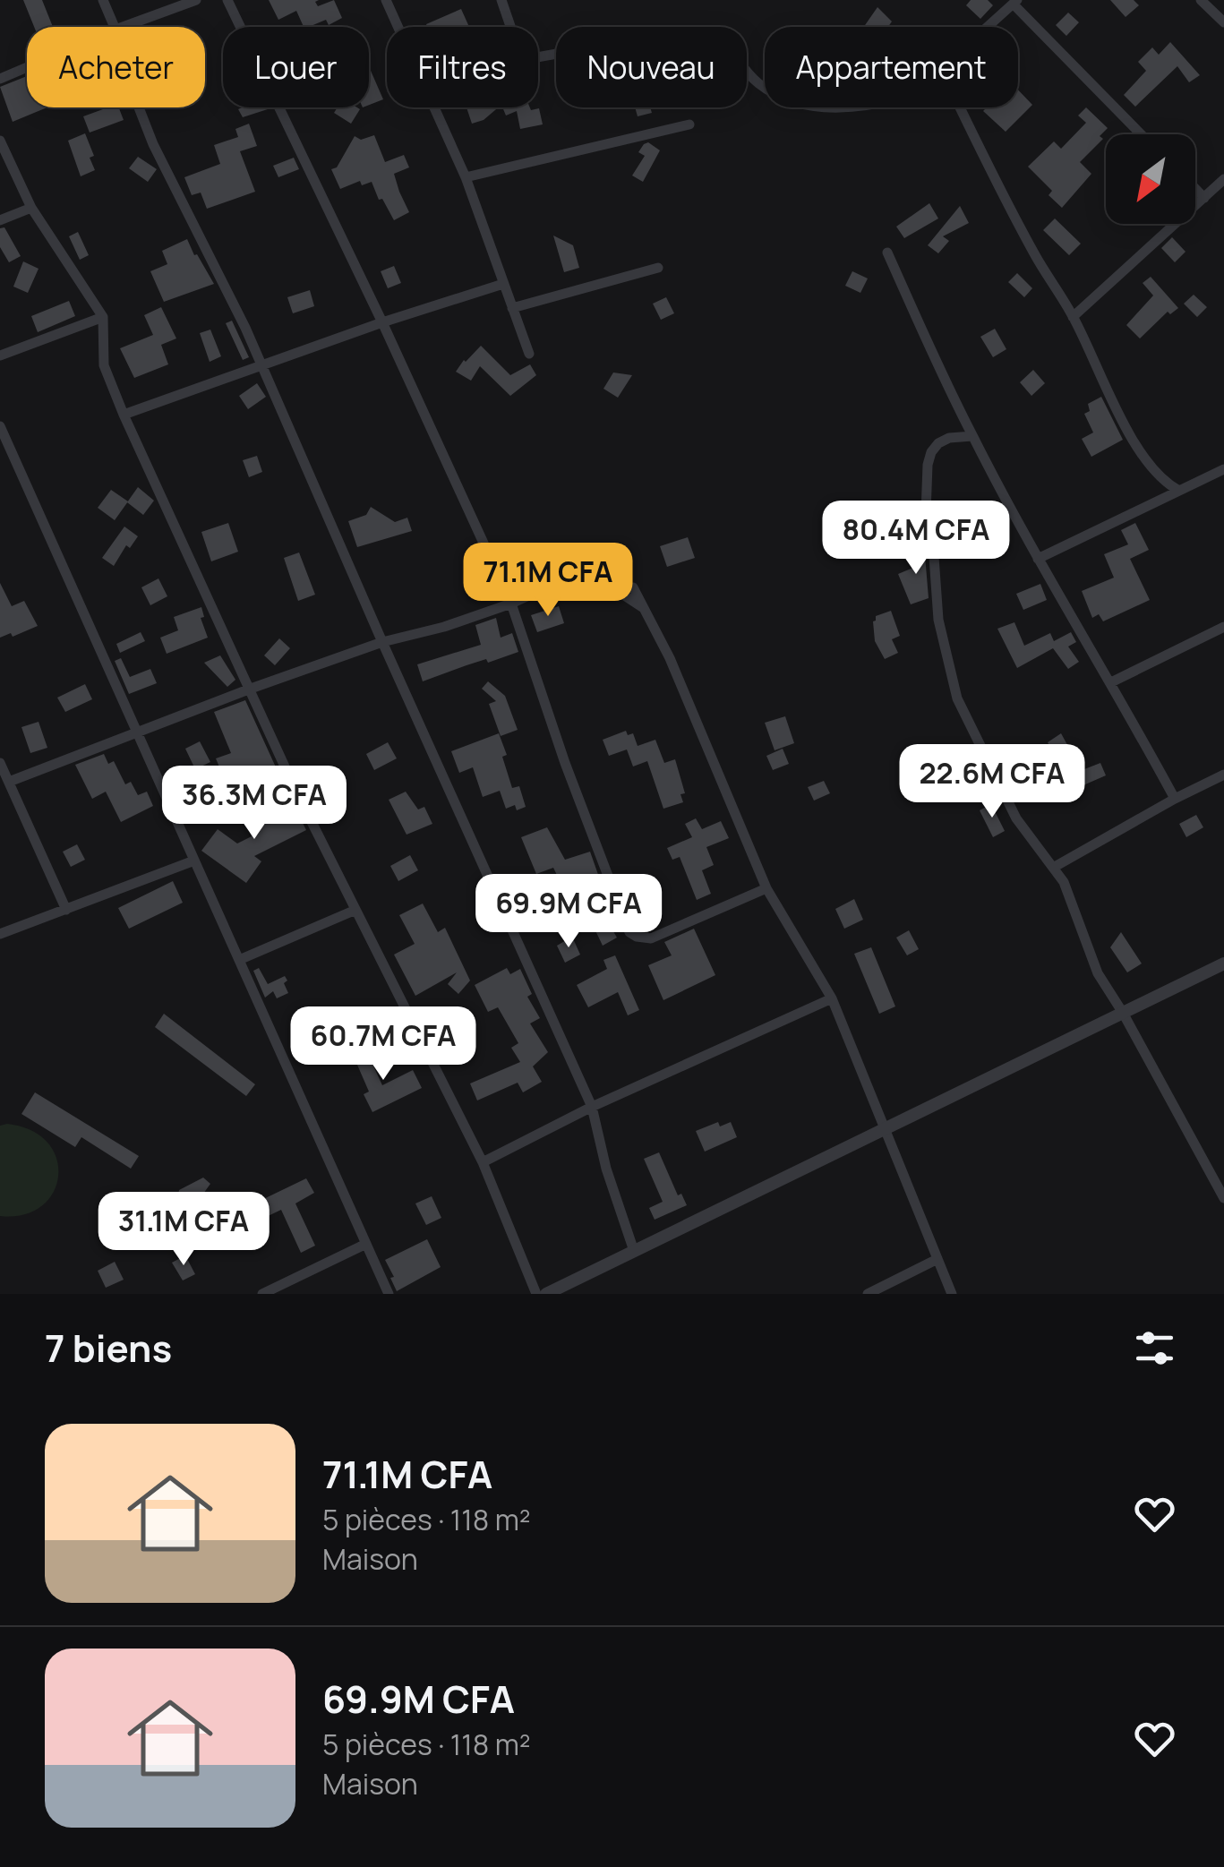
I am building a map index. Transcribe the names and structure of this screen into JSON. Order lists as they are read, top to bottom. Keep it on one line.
{"north":"bottom left","page":{"chip":["Acheter","Louer","Filtres","Nouveau","Appartement"],"price":["80.4M CFA","71.1M CFA","22.6M CFA","36.3M CFA","69.9M CFA","60.7M CFA","31.1M CFA"],"heading":"7 biens","list":[{"name":"71.1M CFA","note":"5 pièces · 118 m² · Maison"},{"name":"69.9M CFA","note":"5 pièces · 118 m² · Maison"}]}}
